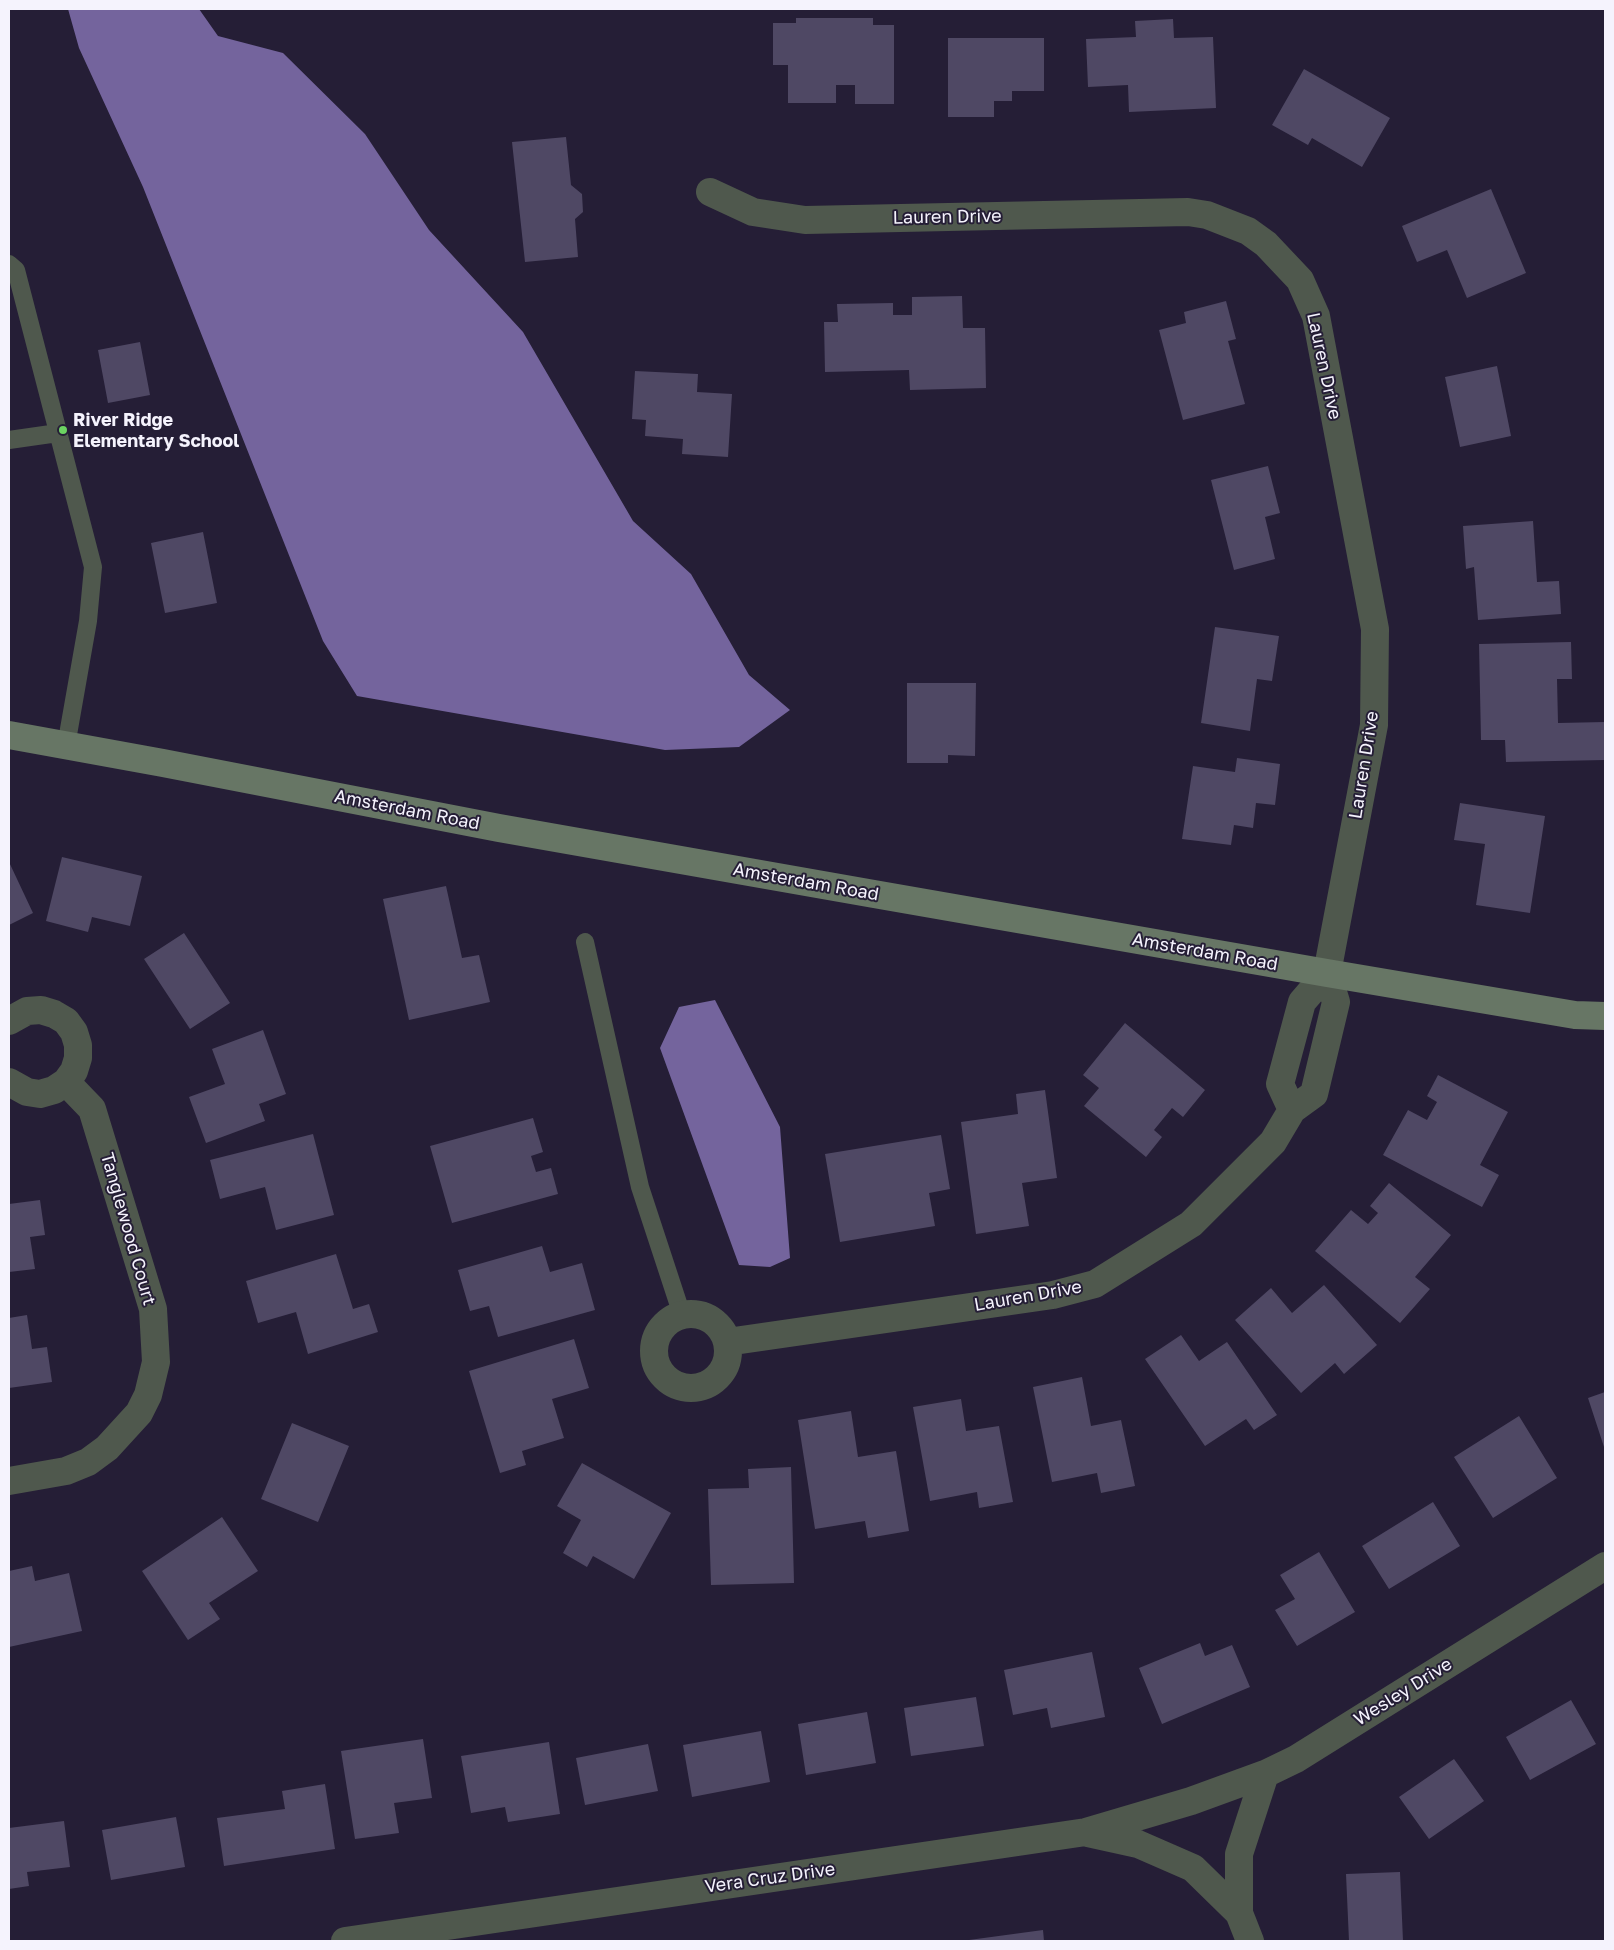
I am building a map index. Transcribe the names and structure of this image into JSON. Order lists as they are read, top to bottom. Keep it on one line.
{"streets":{"main road":["Amsterdam Road"],"street":["Lauren Drive","Tanglewood Court","Wesley Drive","Vera Cruz Drive"]},"crossings":[["Lauren Drive","Amsterdam Road"],["Wesley Drive","Vera Cruz Drive"]],"places":["River Ridge Elementary School"]}
